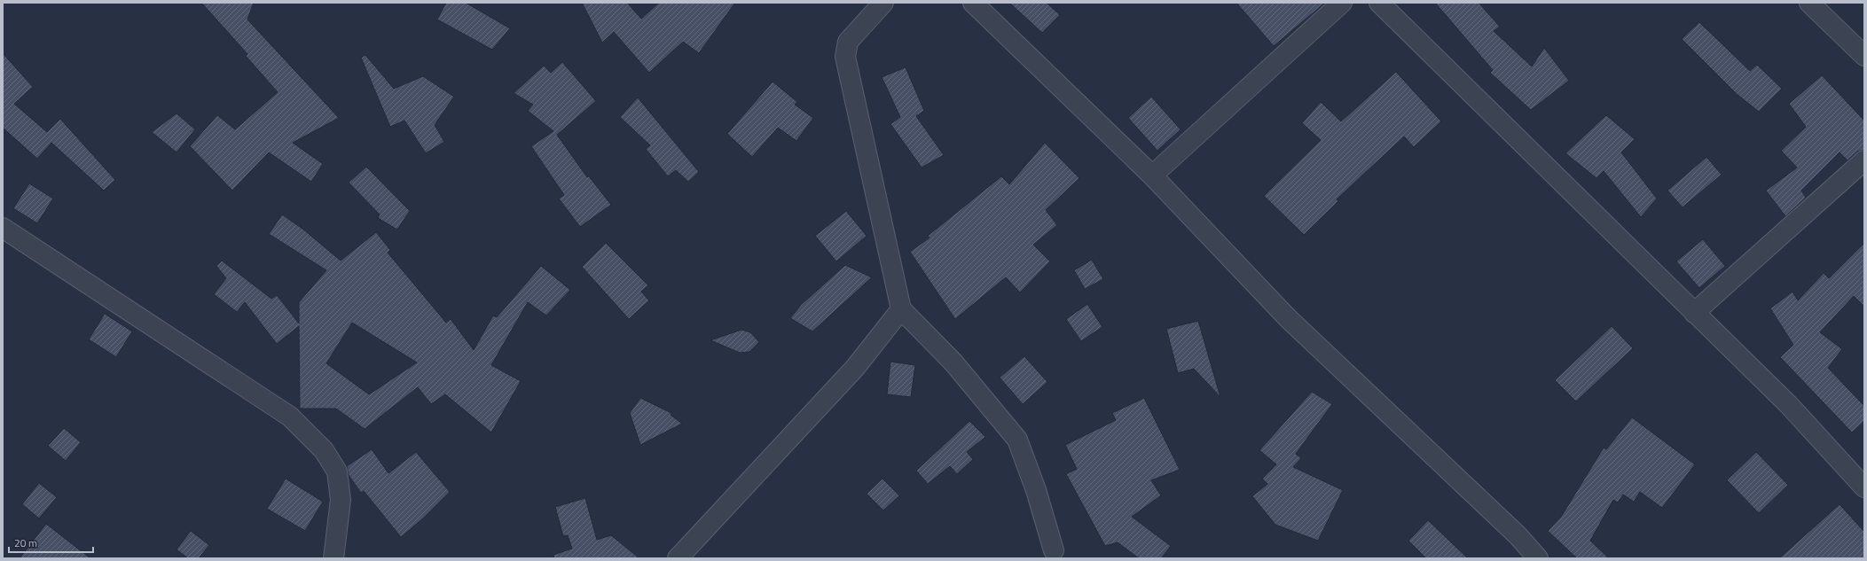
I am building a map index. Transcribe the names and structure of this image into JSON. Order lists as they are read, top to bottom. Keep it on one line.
{"scale_bar":"20 m"}
